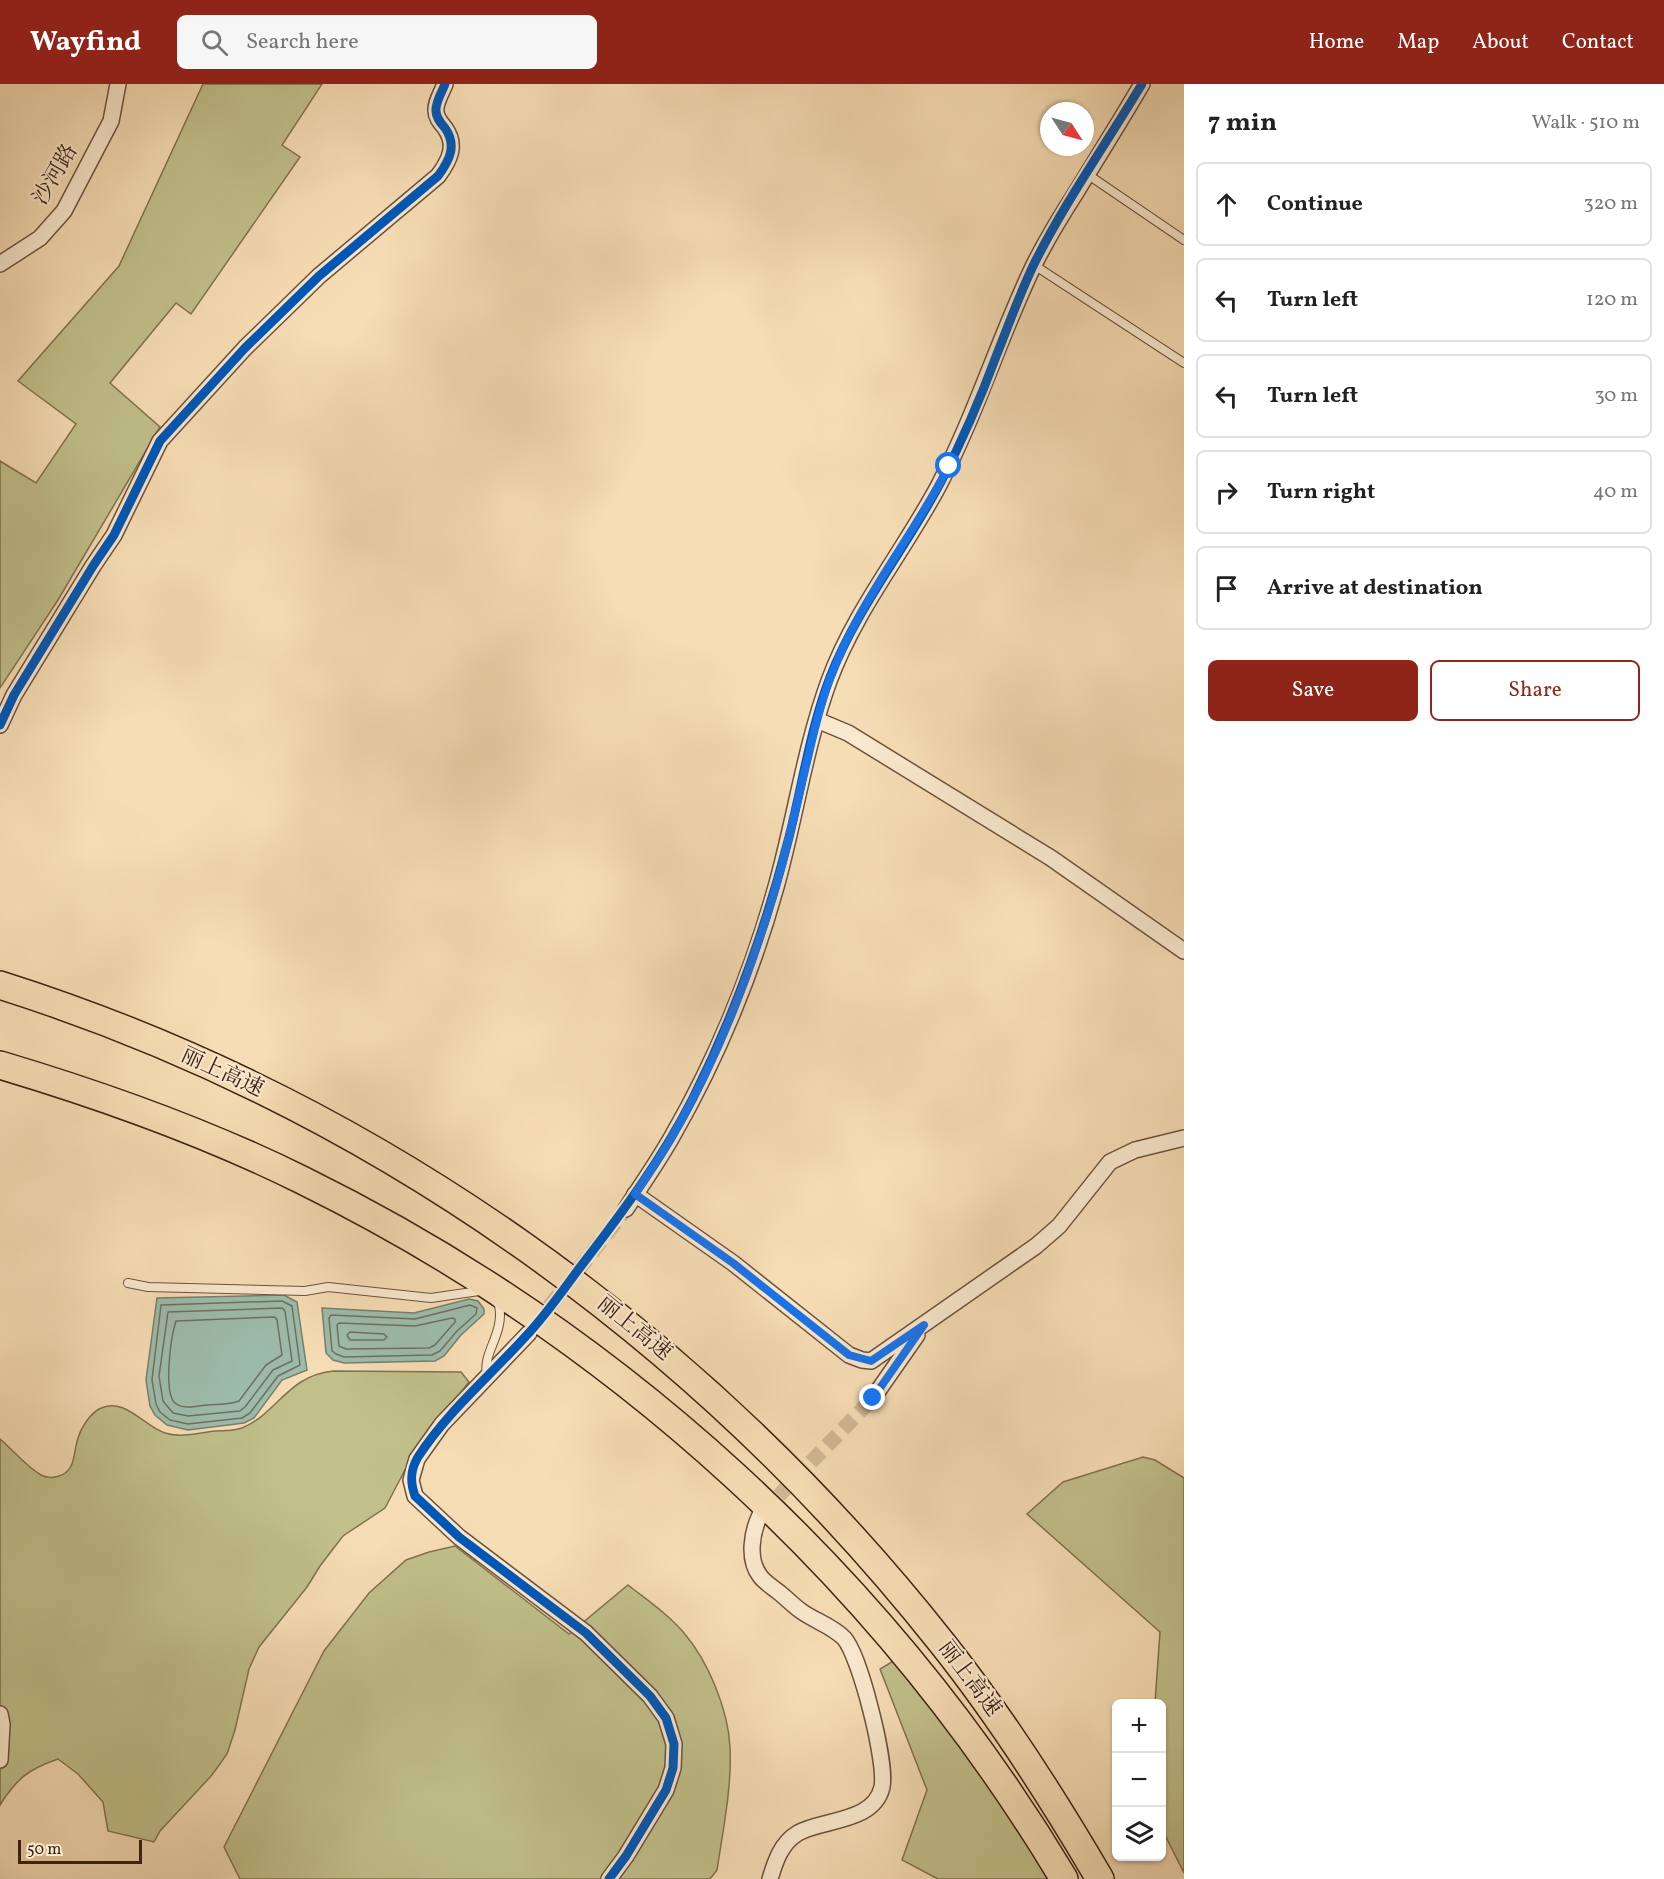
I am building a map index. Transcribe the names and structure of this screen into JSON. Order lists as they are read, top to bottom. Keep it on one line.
{"streets":{"highway":["丽上高速"],"street":["沙河路"]},"scale_bar":"50 m","north":"bottom right","page":{"header":"Wayfind","search":"Search here","nav":["Home","Map","About","Contact"],"heading":["7 min","Walk · 510 m"],"list":[["Continue","320 m"],["Turn left","120 m"],["Turn left","30 m"],["Turn right","40 m"],"Arrive at destination"],"buttons":["Save","Share"],"map_buttons":["+","−"],"scale":"50 m"}}
